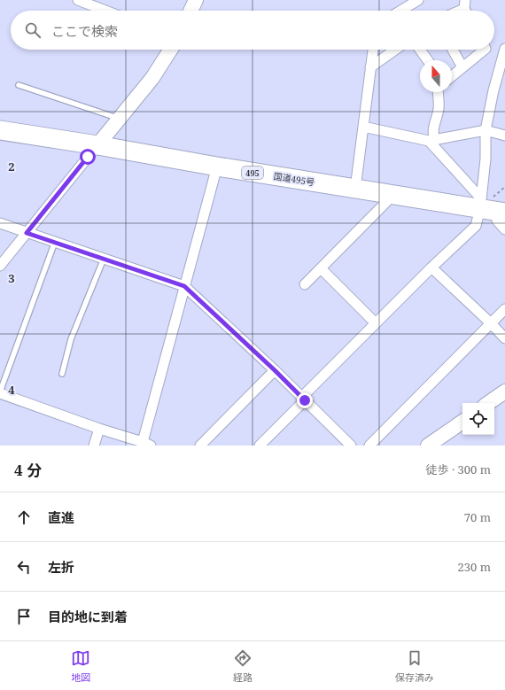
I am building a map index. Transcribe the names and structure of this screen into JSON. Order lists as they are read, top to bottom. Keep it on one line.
{"streets":{"highway":["495","国道495号"]},"north":"top","page":{"search":"ここで検索","heading":["4 分","徒歩 · 300 m"],"list":[["直進","70 m"],["左折","230 m"],"目的地に到着"],"nav":["地図","経路","保存済み"]},"grid":{"rows":["2","3","4"]}}
